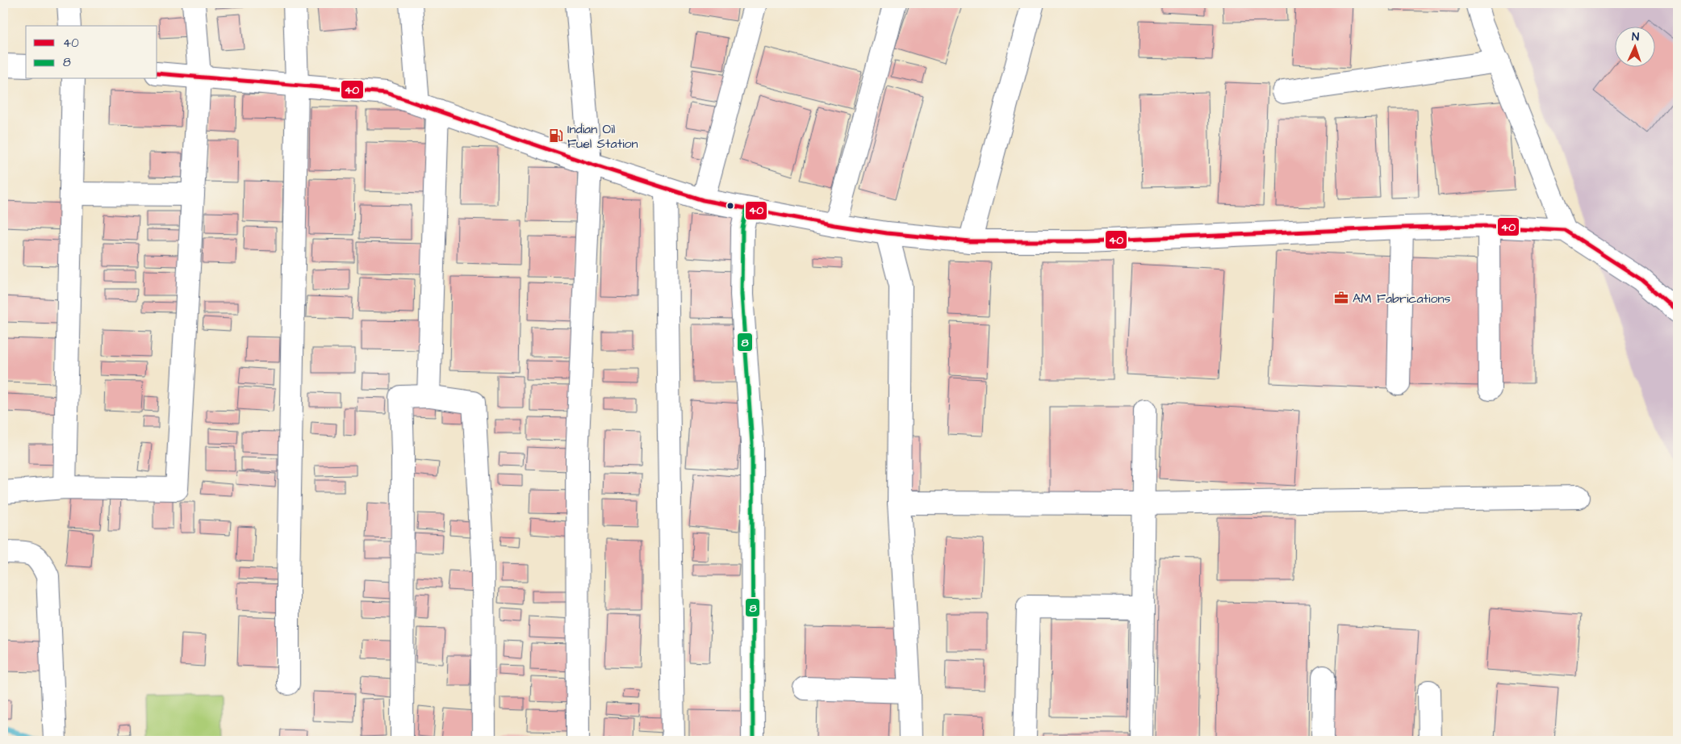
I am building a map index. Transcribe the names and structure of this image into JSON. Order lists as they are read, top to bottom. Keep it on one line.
{"places":{"fuel station":["Indian Oil Fuel Station"],"office":["AM Fabrications"]},"lines":["transit line 40","transit line 8"],"legend":["40","8"],"north":"top"}
